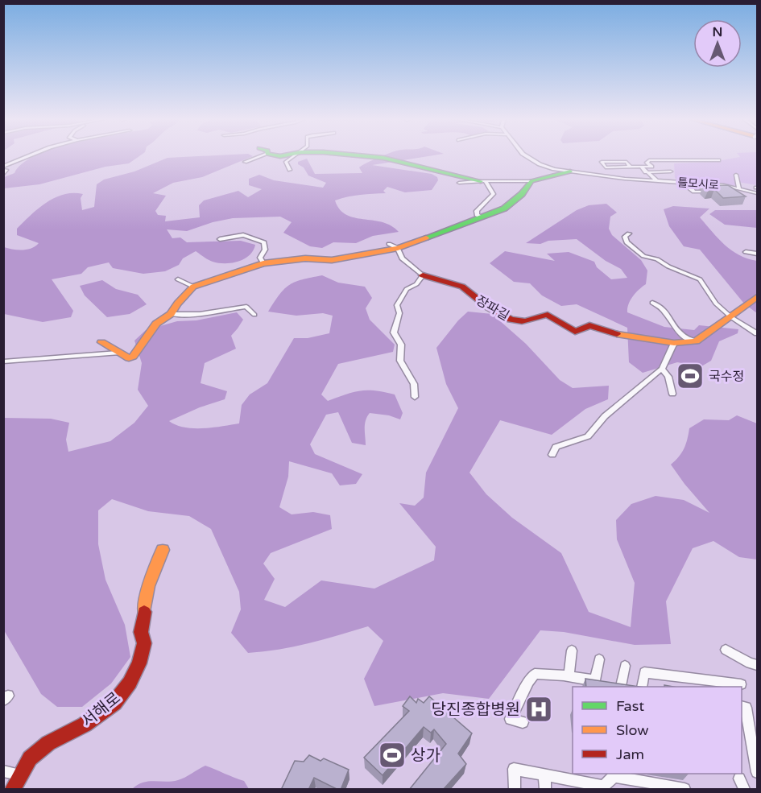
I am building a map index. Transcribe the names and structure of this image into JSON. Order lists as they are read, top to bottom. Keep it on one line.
{"streets":{"main road":["장파길","서해로"],"street":["틀모시로"]},"places":{"sports":["국수정","상가"],"hospital":["당진종합병원"]},"legend":["Fast","Slow","Jam"],"north":"top"}
